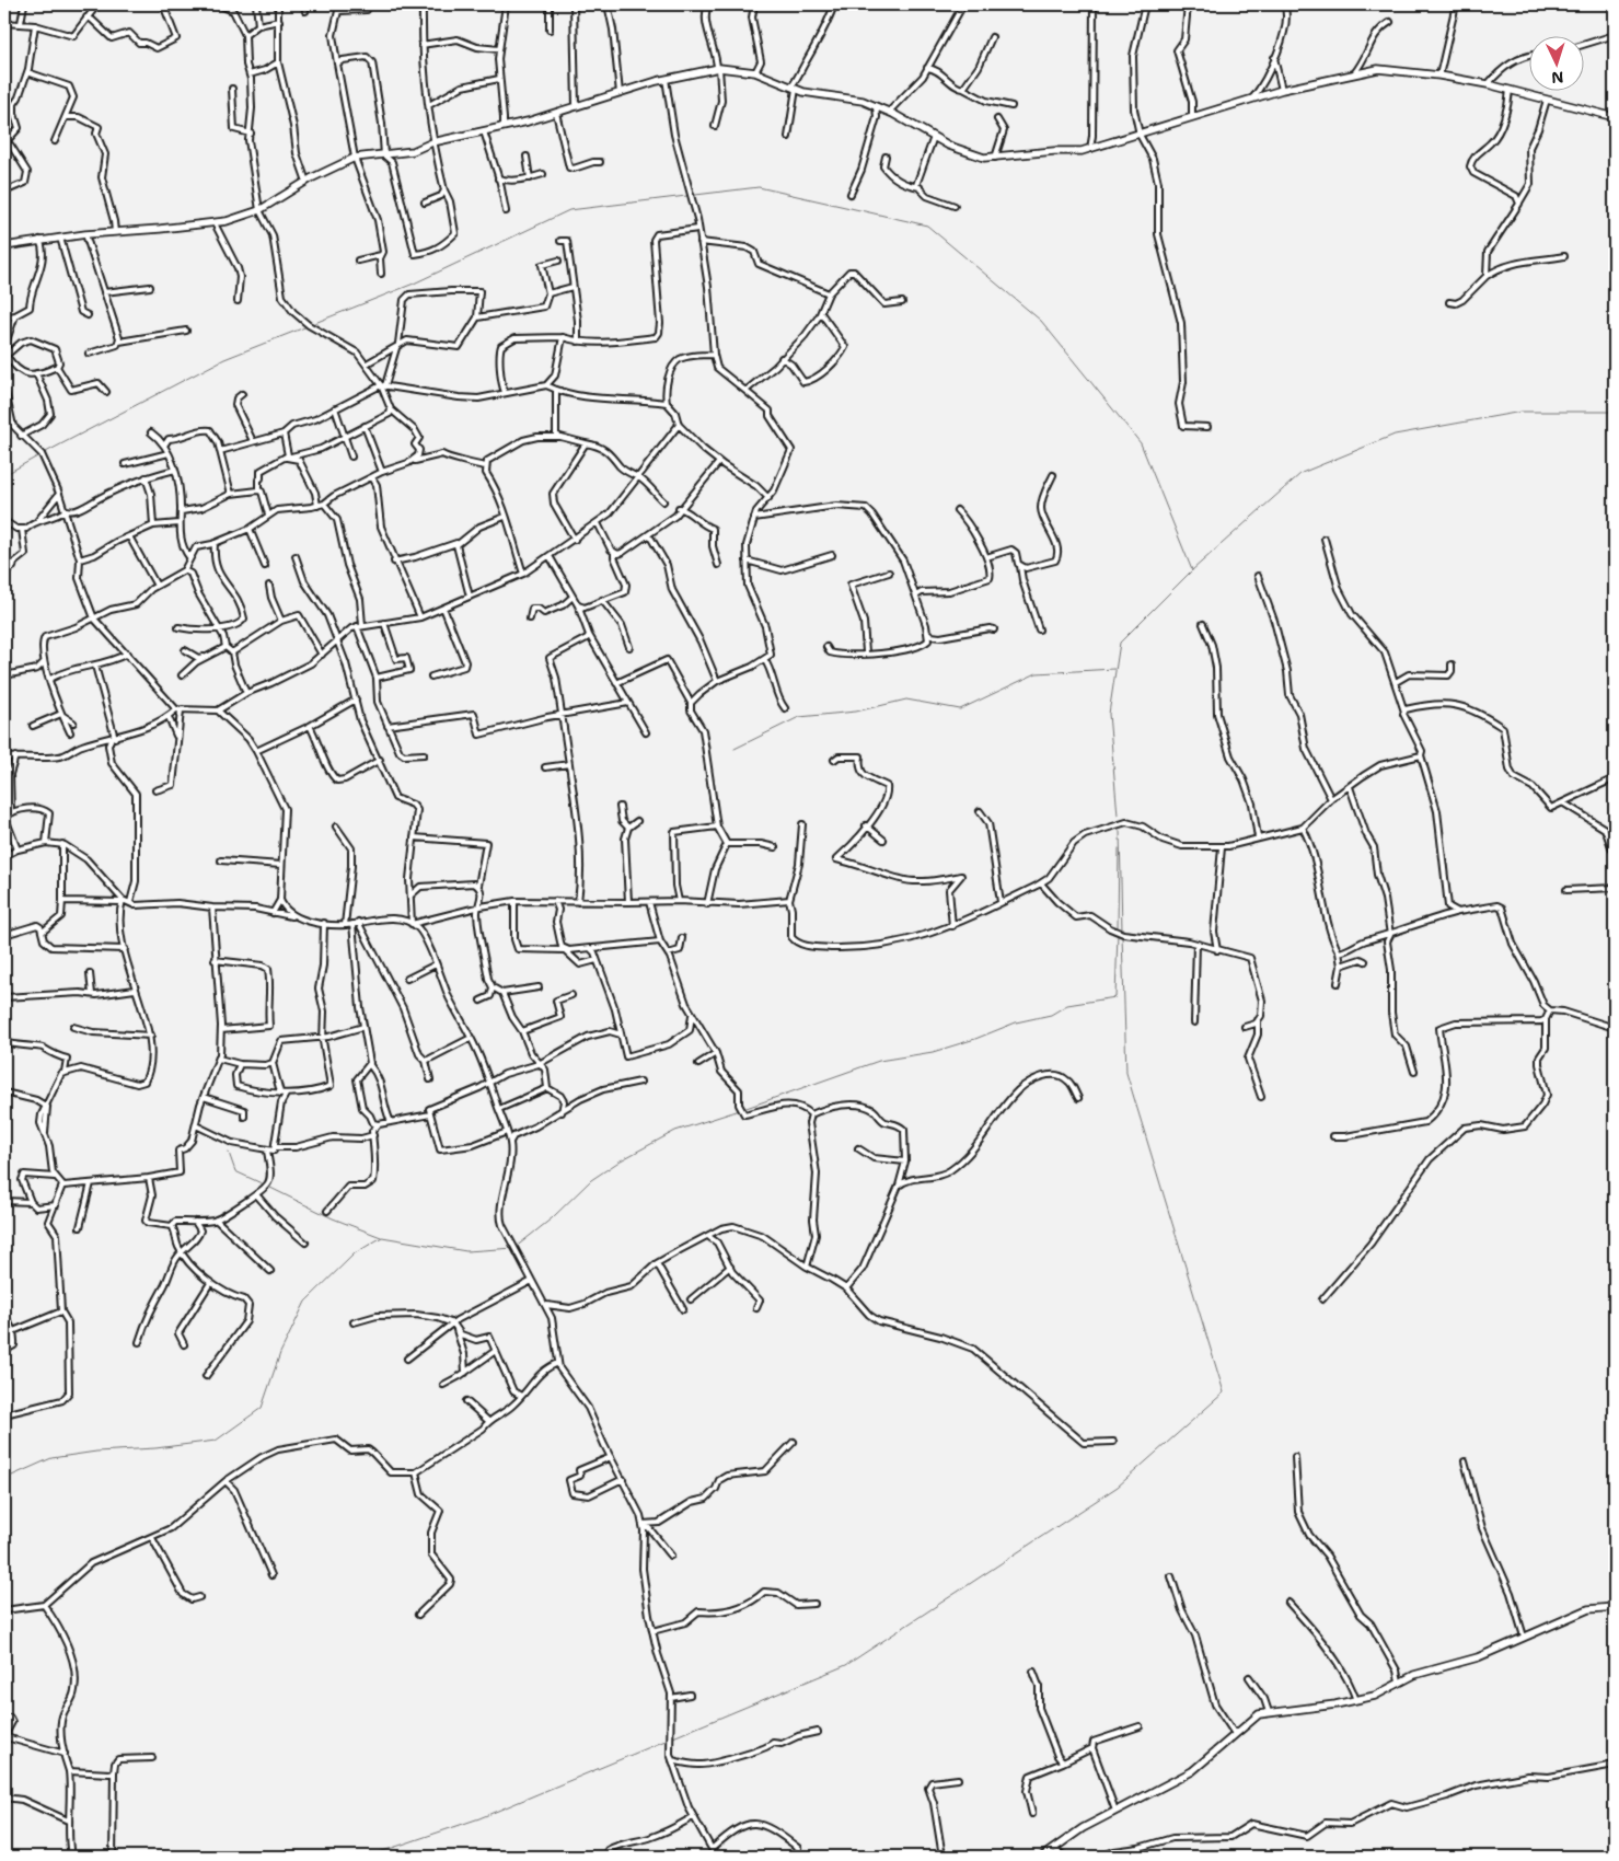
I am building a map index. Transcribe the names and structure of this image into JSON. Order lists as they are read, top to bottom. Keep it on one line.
{"north":"bottom"}
